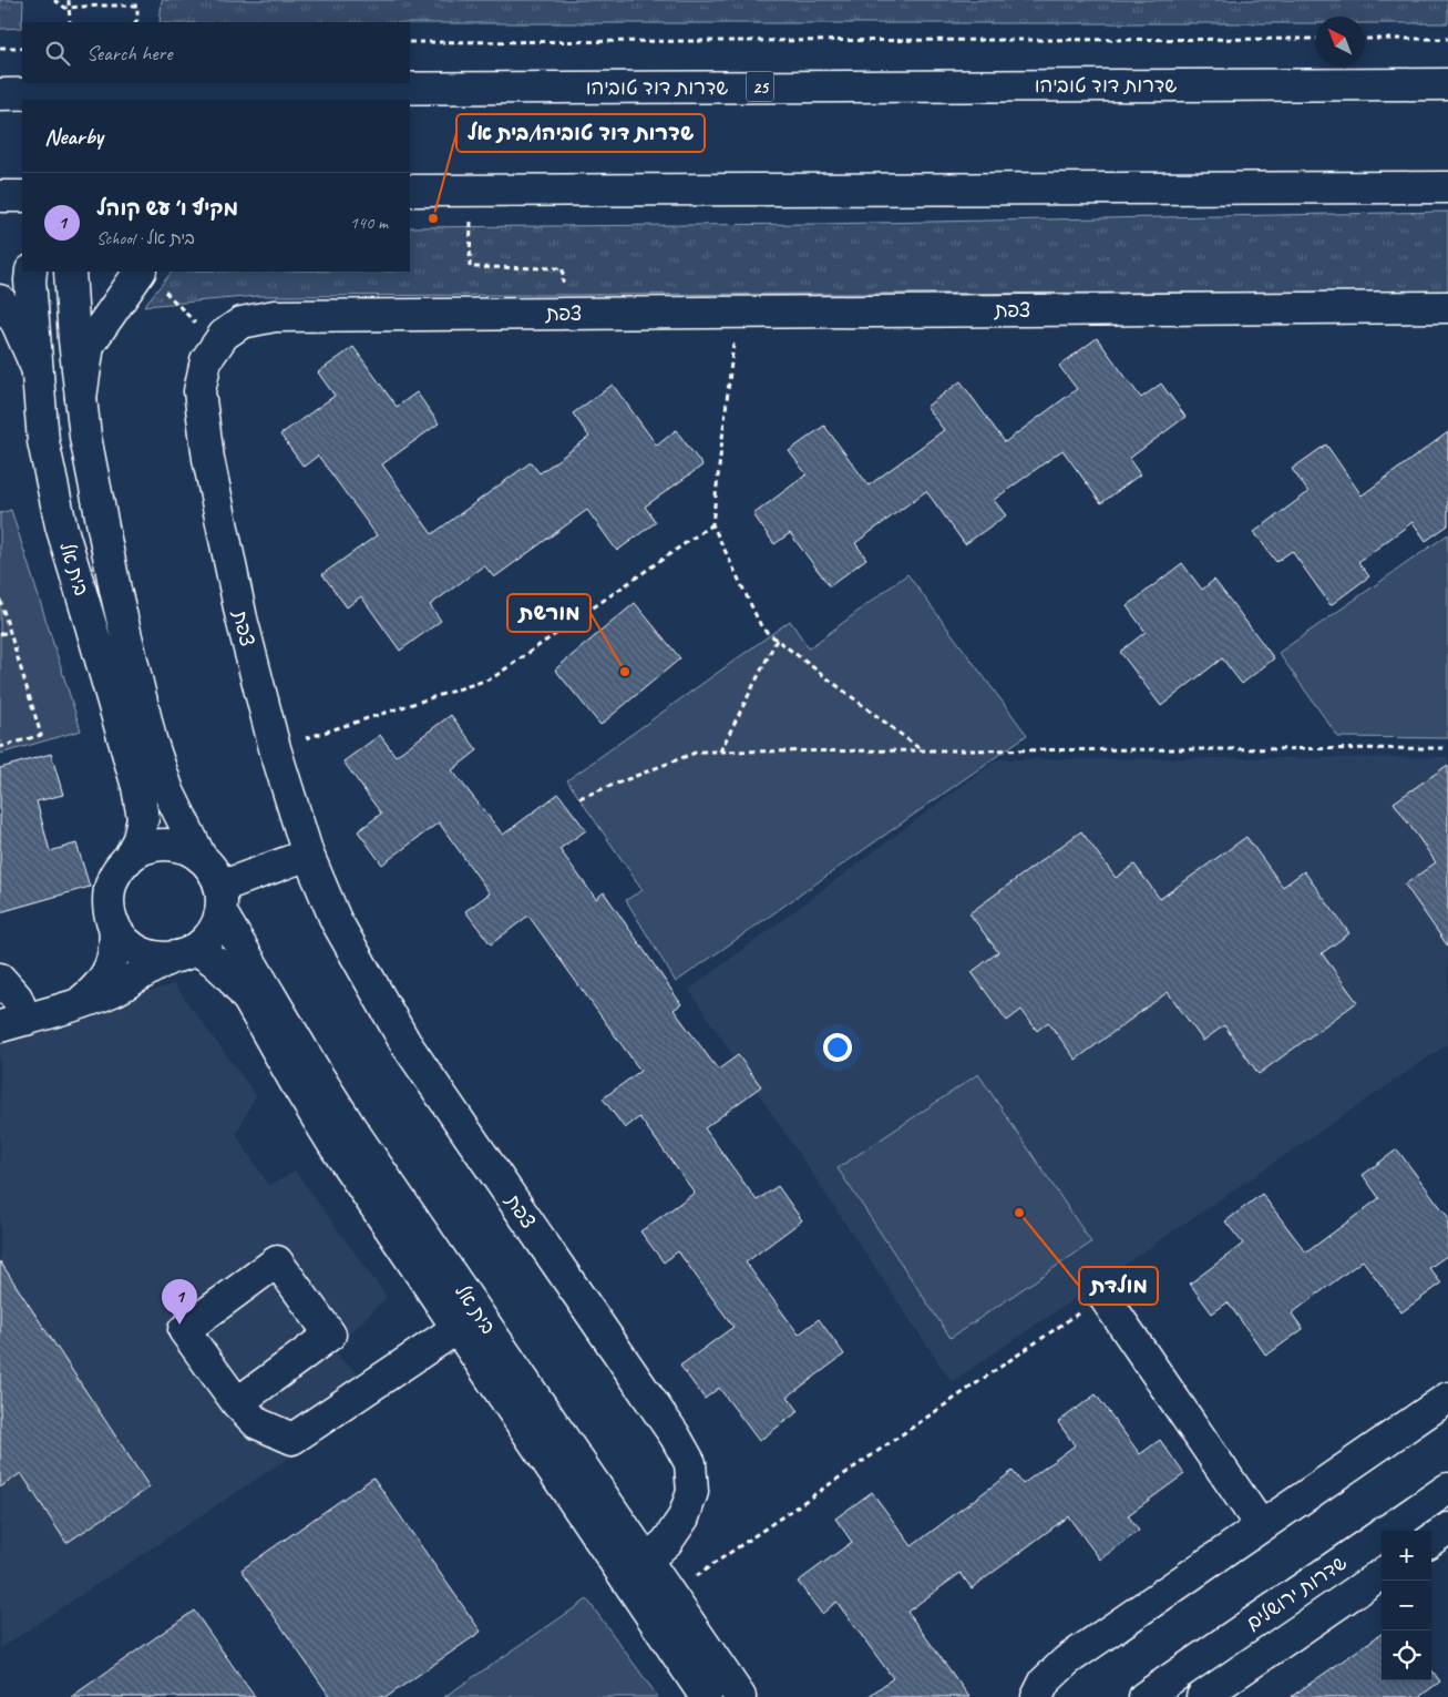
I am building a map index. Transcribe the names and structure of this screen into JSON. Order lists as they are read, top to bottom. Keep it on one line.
{"streets":{"main road":["שדרות דוד טוביהו","25","צפת","בית אל","שדרות ירושלים"]},"crossings":[["צפת","בית אל"]],"places":["שדרות דוד טוביהו/בית אל","מורשת","מולדת"],"north":"top left","page":{"search":"Search here","heading":"Nearby","list":[{"mark":"1","name":"מקיף ו׳ עש קוהל","note":"School · בית אל","value":"140 m"}],"pins":"1","map_buttons":["+","−"]}}
